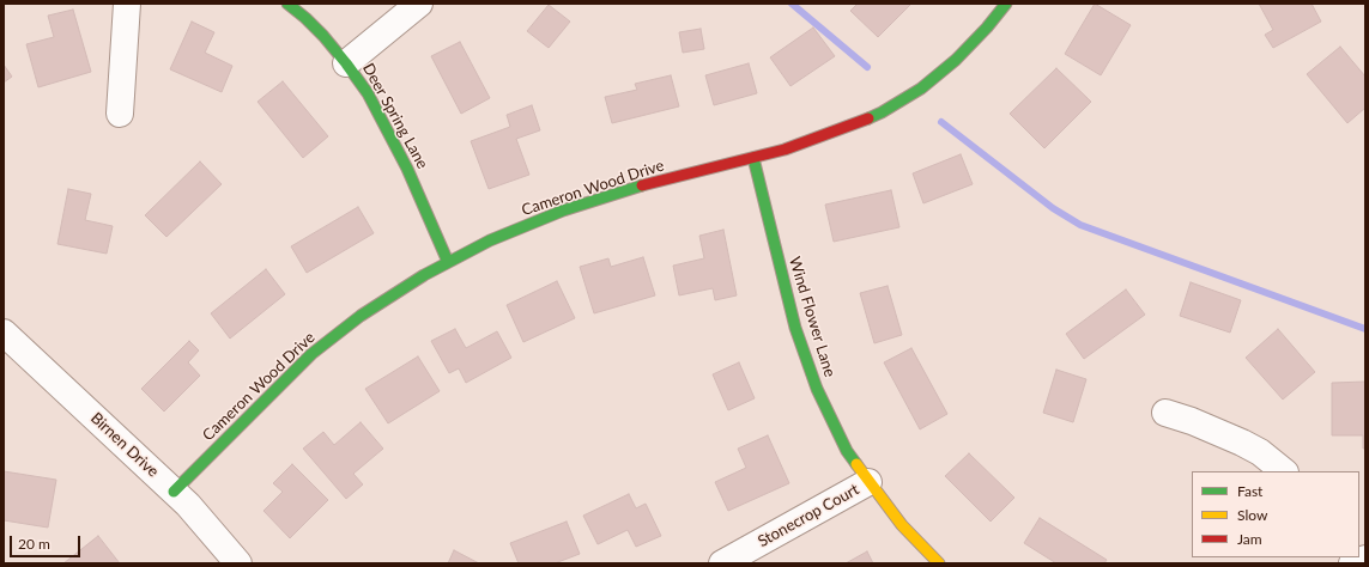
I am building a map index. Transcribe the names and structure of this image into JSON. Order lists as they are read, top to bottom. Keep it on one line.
{"streets":{"street":["Deer Spring Lane","Cameron Wood Drive","Wind Flower Lane","Birnen Drive","Stonecrop Court"]},"crossings":[["Deer Spring Lane","Cameron Wood Drive"],["Cameron Wood Drive","Wind Flower Lane"],["Cameron Wood Drive","Birnen Drive"],["Wind Flower Lane","Stonecrop Court"]],"legend":["Fast","Slow","Jam"],"scale_bar":"20 m"}
